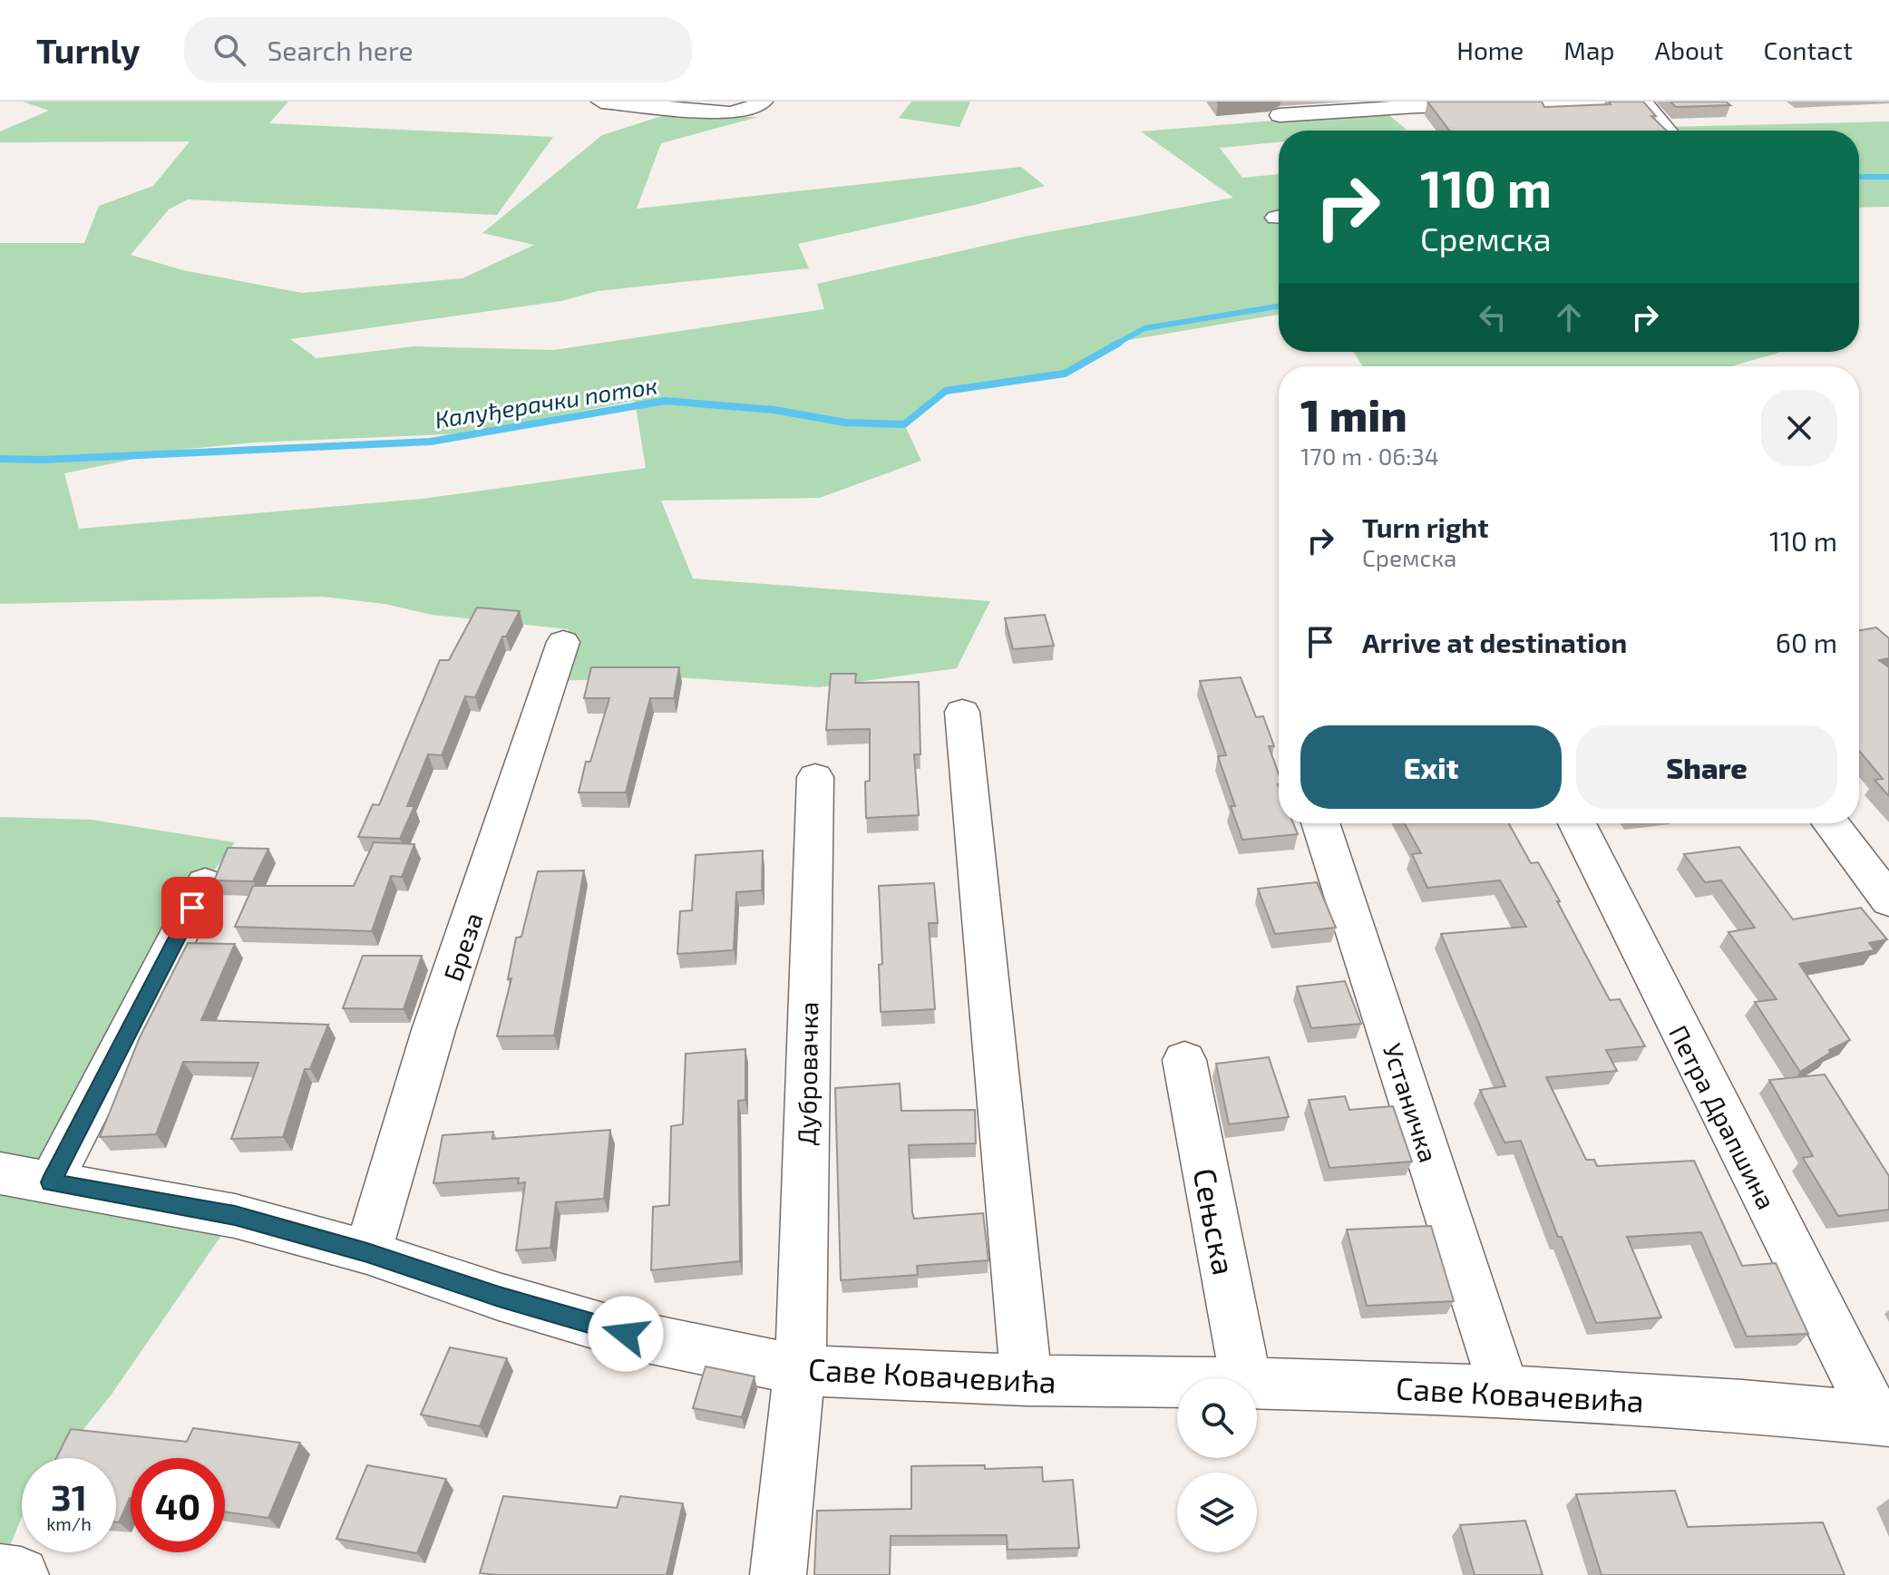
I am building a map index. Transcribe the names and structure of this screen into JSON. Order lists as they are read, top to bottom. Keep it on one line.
{"streets":{"street":["Бреза","Дубровачка","Устаничка","Петра Драпшина","Сењска","Саве Ковачевића"]},"crossings":[["Бреза","Саве Ковачевића"],["Дубровачка","Саве Ковачевића"],["Устаничка","Саве Ковачевића"],["Петра Драпшина","Саве Ковачевића"]],"water":["Калуђерачки поток"],"page":{"header":"Turnly","search":"Search here","nav":["Home","Map","About","Contact"],"turn":["110 m","Сремска"],"heading":["1 min","170 m · 06:34"],"list":[{"name":"Turn right","note":"Сремска","value":"110 m"},{"name":"Arrive at destination","value":"60 m"}],"buttons":["Exit","Share"],"speed":"31 km/h","limit":"40"}}
